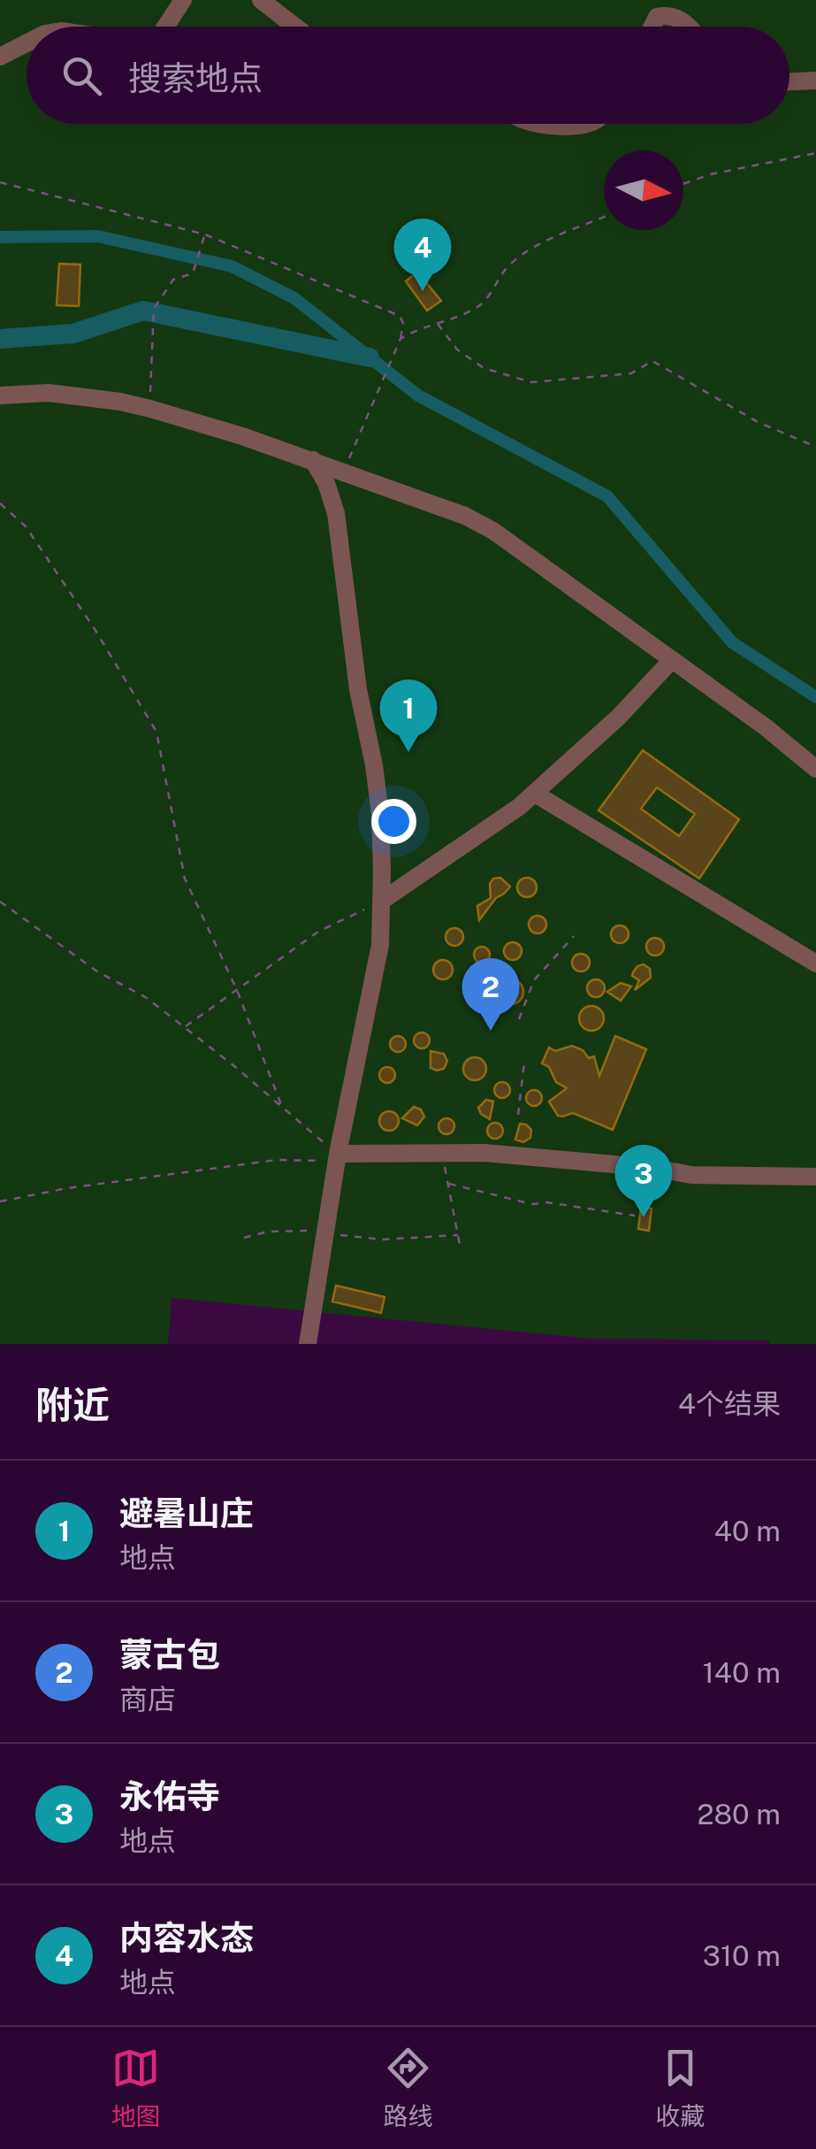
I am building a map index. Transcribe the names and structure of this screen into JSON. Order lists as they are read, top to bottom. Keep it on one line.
{"north":"right","page":{"search":"搜索地点","pins":["4","1","2","3"],"heading":["附近","4个结果"],"list":[{"mark":"1","name":"避暑山庄","note":"地点","value":"40 m"},{"mark":"2","name":"蒙古包","note":"商店","value":"140 m"},{"mark":"3","name":"永佑寺","note":"地点","value":"280 m"},{"mark":"4","name":"内容水态","note":"地点","value":"310 m"}],"nav":["地图","路线","收藏"]}}
